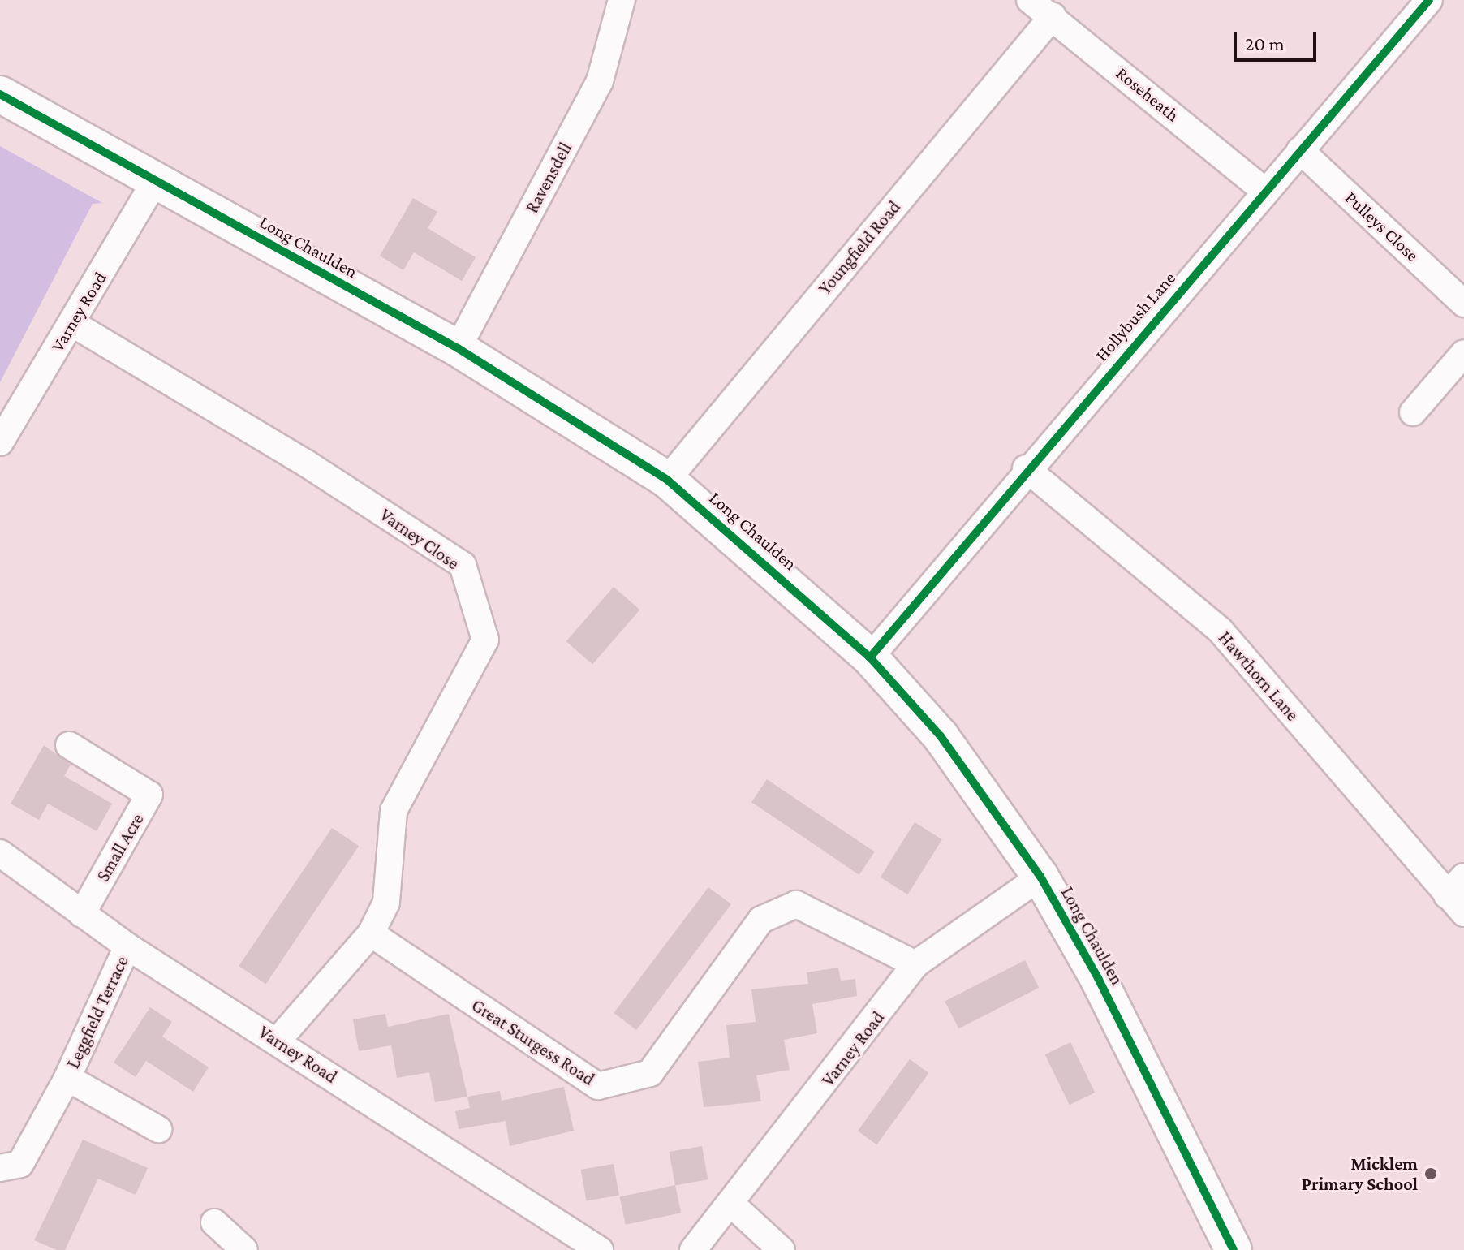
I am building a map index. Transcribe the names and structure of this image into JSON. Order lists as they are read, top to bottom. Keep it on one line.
{"streets":{"street":["Roseheath","Ravensdell","Pulleys Close","Long Chaulden","Youngfield Road","Varney Road","Hollybush Lane","Varney Close","Hawthorn Lane","Small Acre","Leggfield Terrace","Great Sturgess Road"]},"crossings":[["Roseheath","Youngfield Road"],["Roseheath","Hollybush Lane"],["Ravensdell","Long Chaulden"],["Pulleys Close","Hollybush Lane"],["Long Chaulden","Youngfield Road"],["Long Chaulden","Varney Road"],["Long Chaulden","Hollybush Lane"],["Varney Road","Varney Close"],["Varney Road","Small Acre"],["Varney Road","Leggfield Terrace"],["Varney Road","Great Sturgess Road"],["Hollybush Lane","Hawthorn Lane"],["Varney Close","Great Sturgess Road"]],"places":["Micklem Primary School"],"scale_bar":"20 m"}
